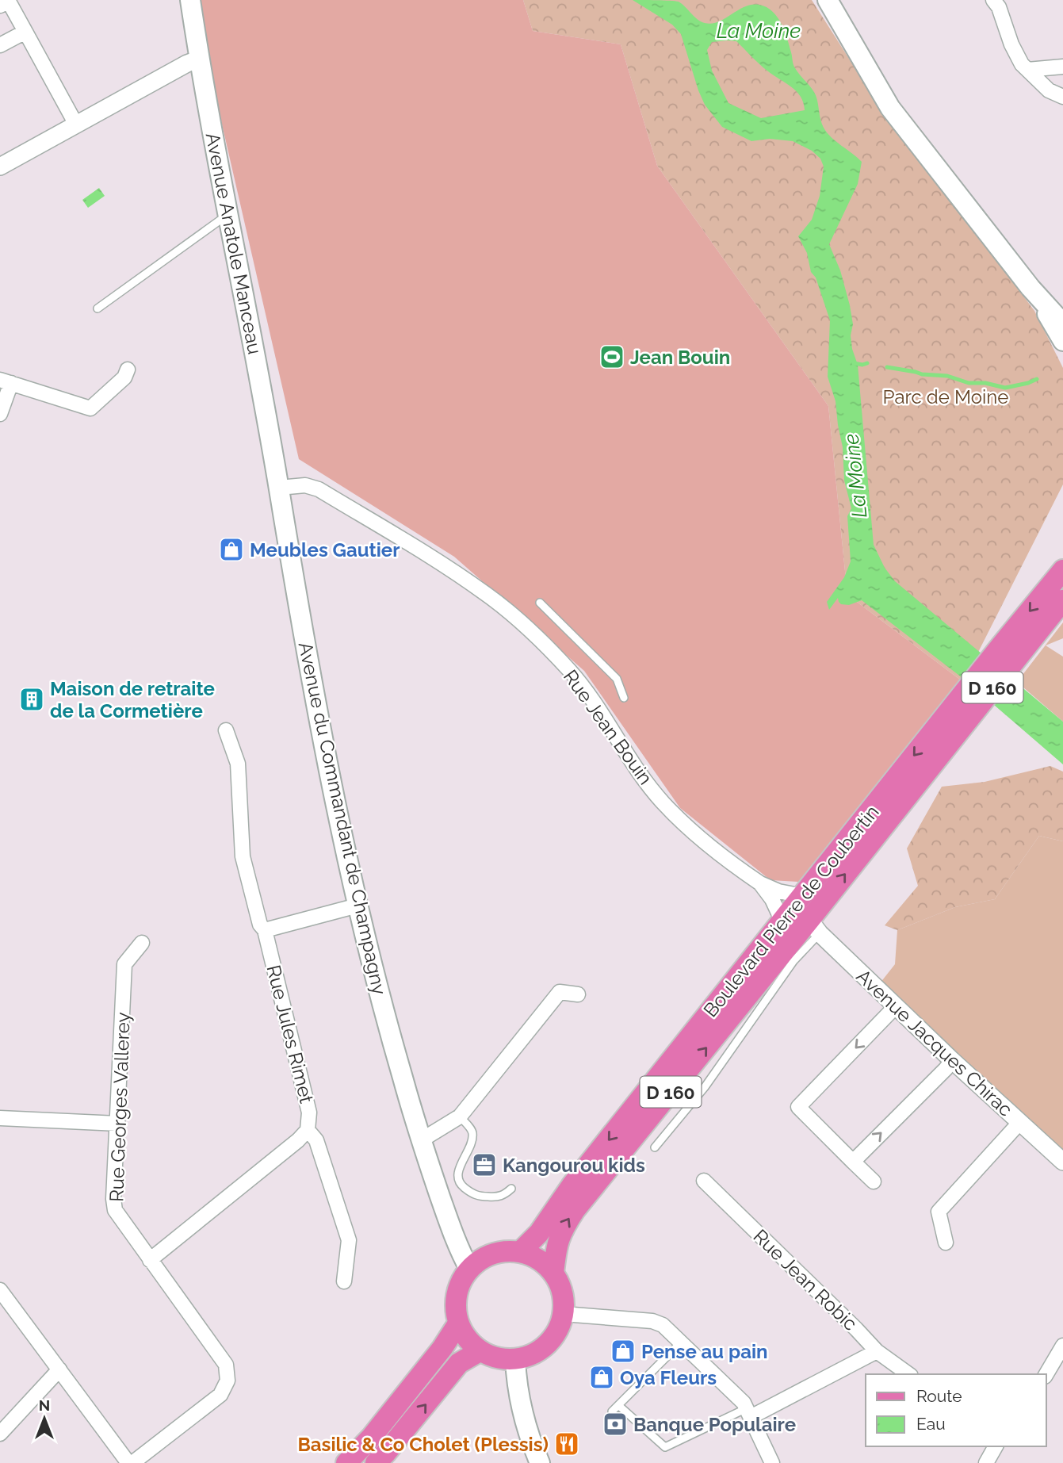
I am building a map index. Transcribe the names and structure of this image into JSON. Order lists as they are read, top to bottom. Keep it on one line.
{"streets":{"main road":["Avenue Anatole Manceau","D 160","Avenue du Commandant de Champagny","Boulevard Pierre de Coubertin"],"street":["Rue Jean Bouin","Rue Jules Rimet","Avenue Jacques Chirac","Rue Georges Vallerey","Rue Jean Robic"]},"crossings":[["Avenue Anatole Manceau","Rue Jean Bouin"],["Avenue Anatole Manceau","Avenue du Commandant de Champagny"],["Rue Jean Bouin","Avenue du Commandant de Champagny"],["Rue Jean Bouin","Boulevard Pierre de Coubertin"],["Avenue du Commandant de Champagny","Boulevard Pierre de Coubertin"],["Boulevard Pierre de Coubertin","Avenue Jacques Chirac"],["Rue Jules Rimet","Rue Georges Vallerey"]],"water":["La Moine"],"parks":["Parc de Moine"],"places":{"sports":["Jean Bouin"],"shop":["Meubles Gautier","Pense au pain","Oya Fleurs"],"building":["Maison de retraite de la Cormetière"],"office":["Kangourou kids"],"bank":["Banque Populaire"],"restaurant":["Basilic & Co Cholet (Plessis)"]},"legend":["Route","Eau"],"north":"top"}
